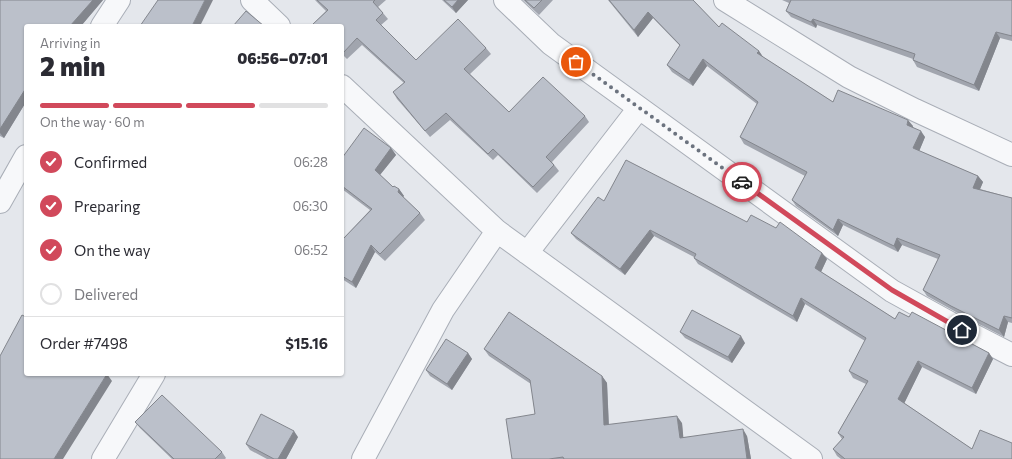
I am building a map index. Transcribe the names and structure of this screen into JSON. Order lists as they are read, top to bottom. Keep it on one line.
{"page":{"heading":["2 min","Arriving in","06:56–07:01"],"panel":["Order #7498","$15.16"],"bar":"On the way · 60 m","list":[["Confirmed","06:28"],["Preparing","06:30"],["On the way","06:52"],"Delivered"]}}
